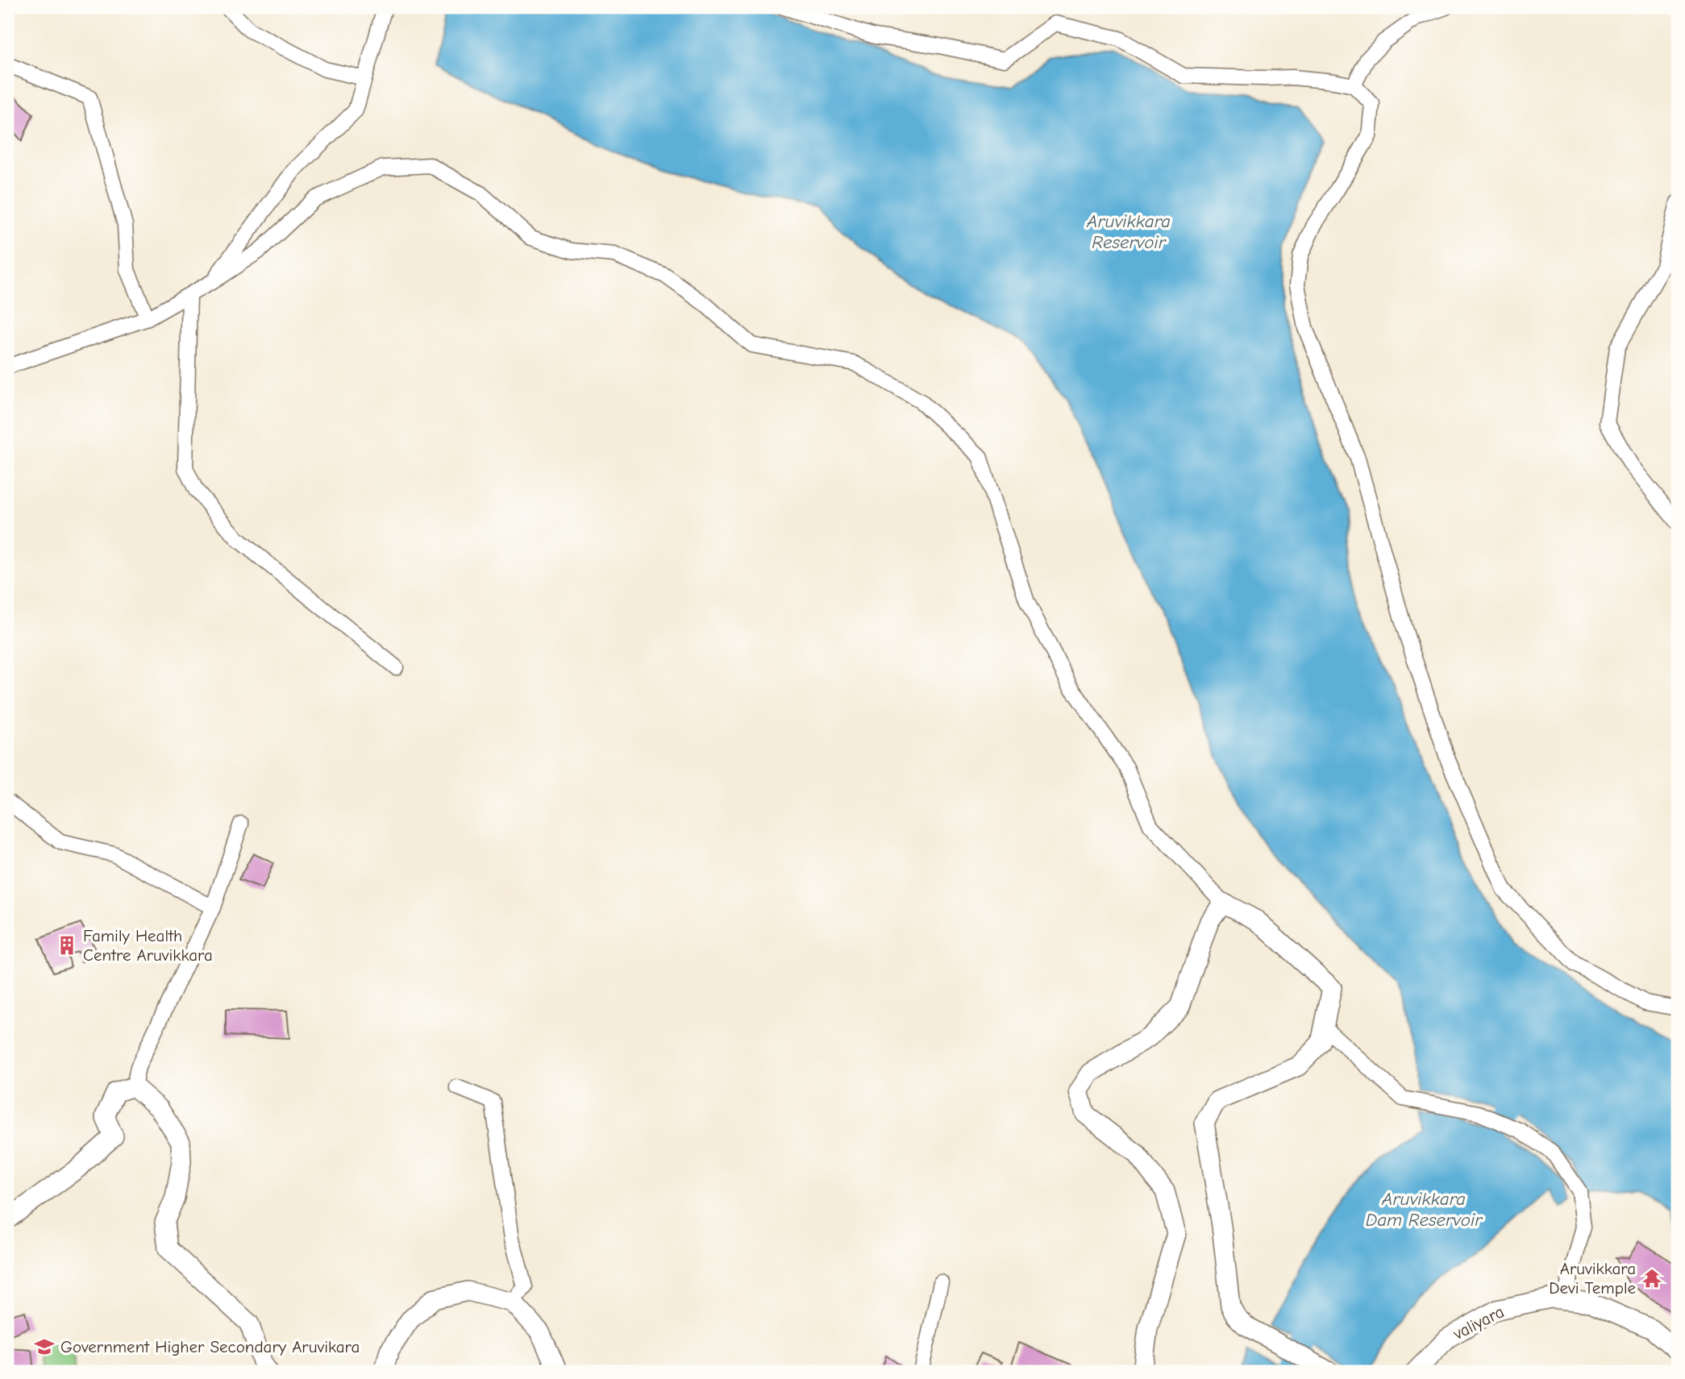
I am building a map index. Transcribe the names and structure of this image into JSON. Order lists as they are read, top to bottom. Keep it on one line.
{"streets":{"street":["valiyara"]},"water":["Aruvikkara Reservoir","Aruvikkara Dam Reservoir"],"places":{"building":["Family Health Centre Aruvikkara"],"temple":["Aruvikkara Devi Temple"],"school or university":["Government Higher Secondary Aruvikara"]}}
